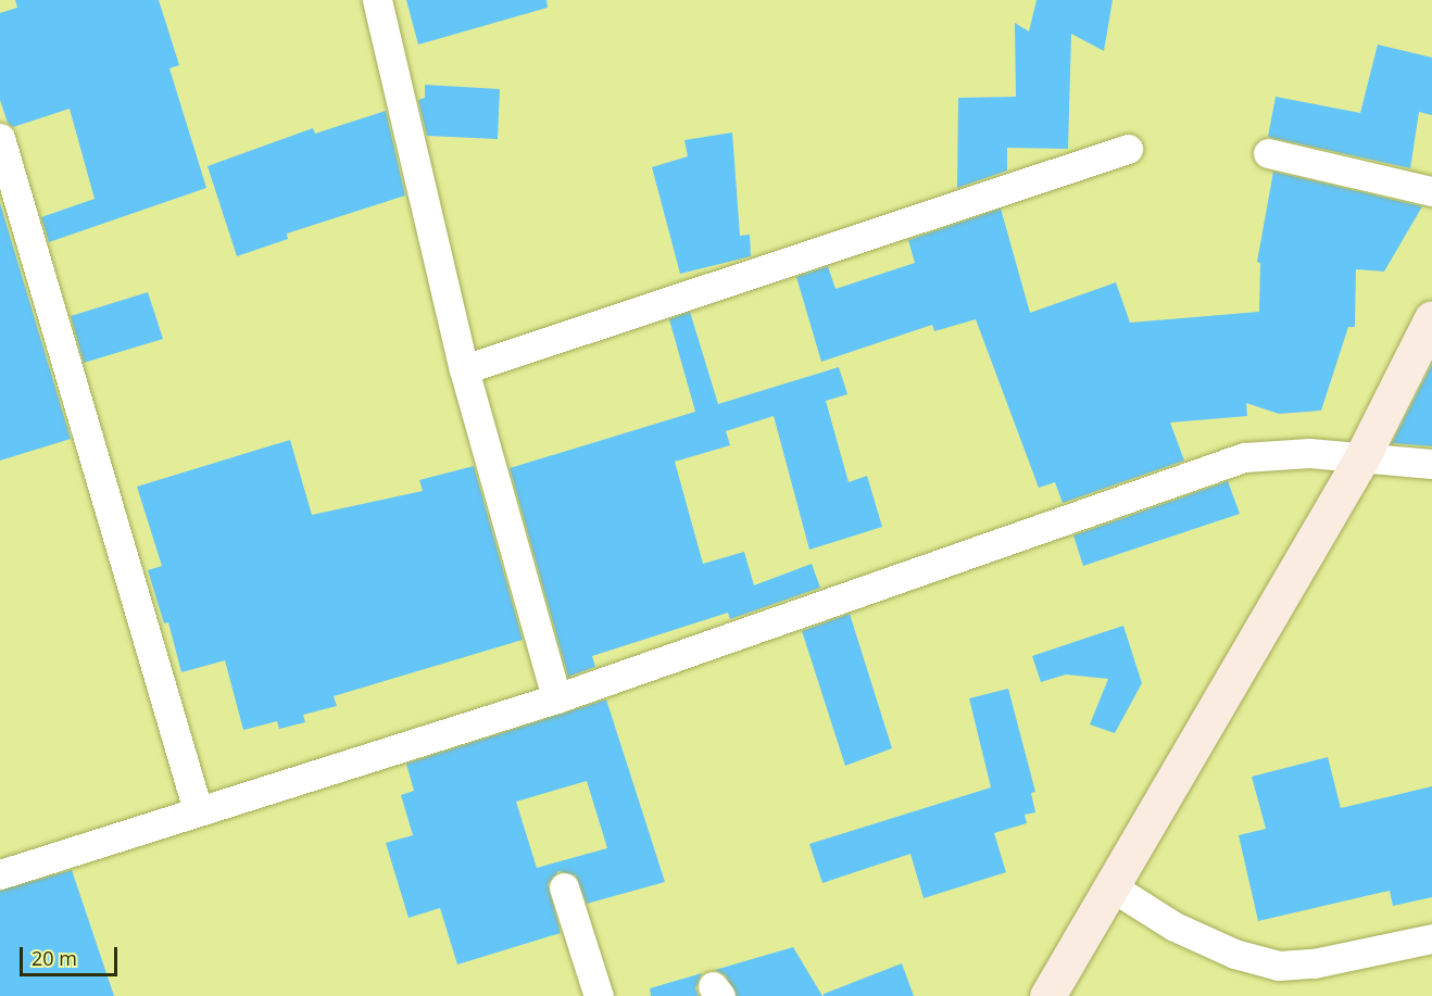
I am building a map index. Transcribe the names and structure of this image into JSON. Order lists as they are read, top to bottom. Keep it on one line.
{"scale_bar":"20 m"}
